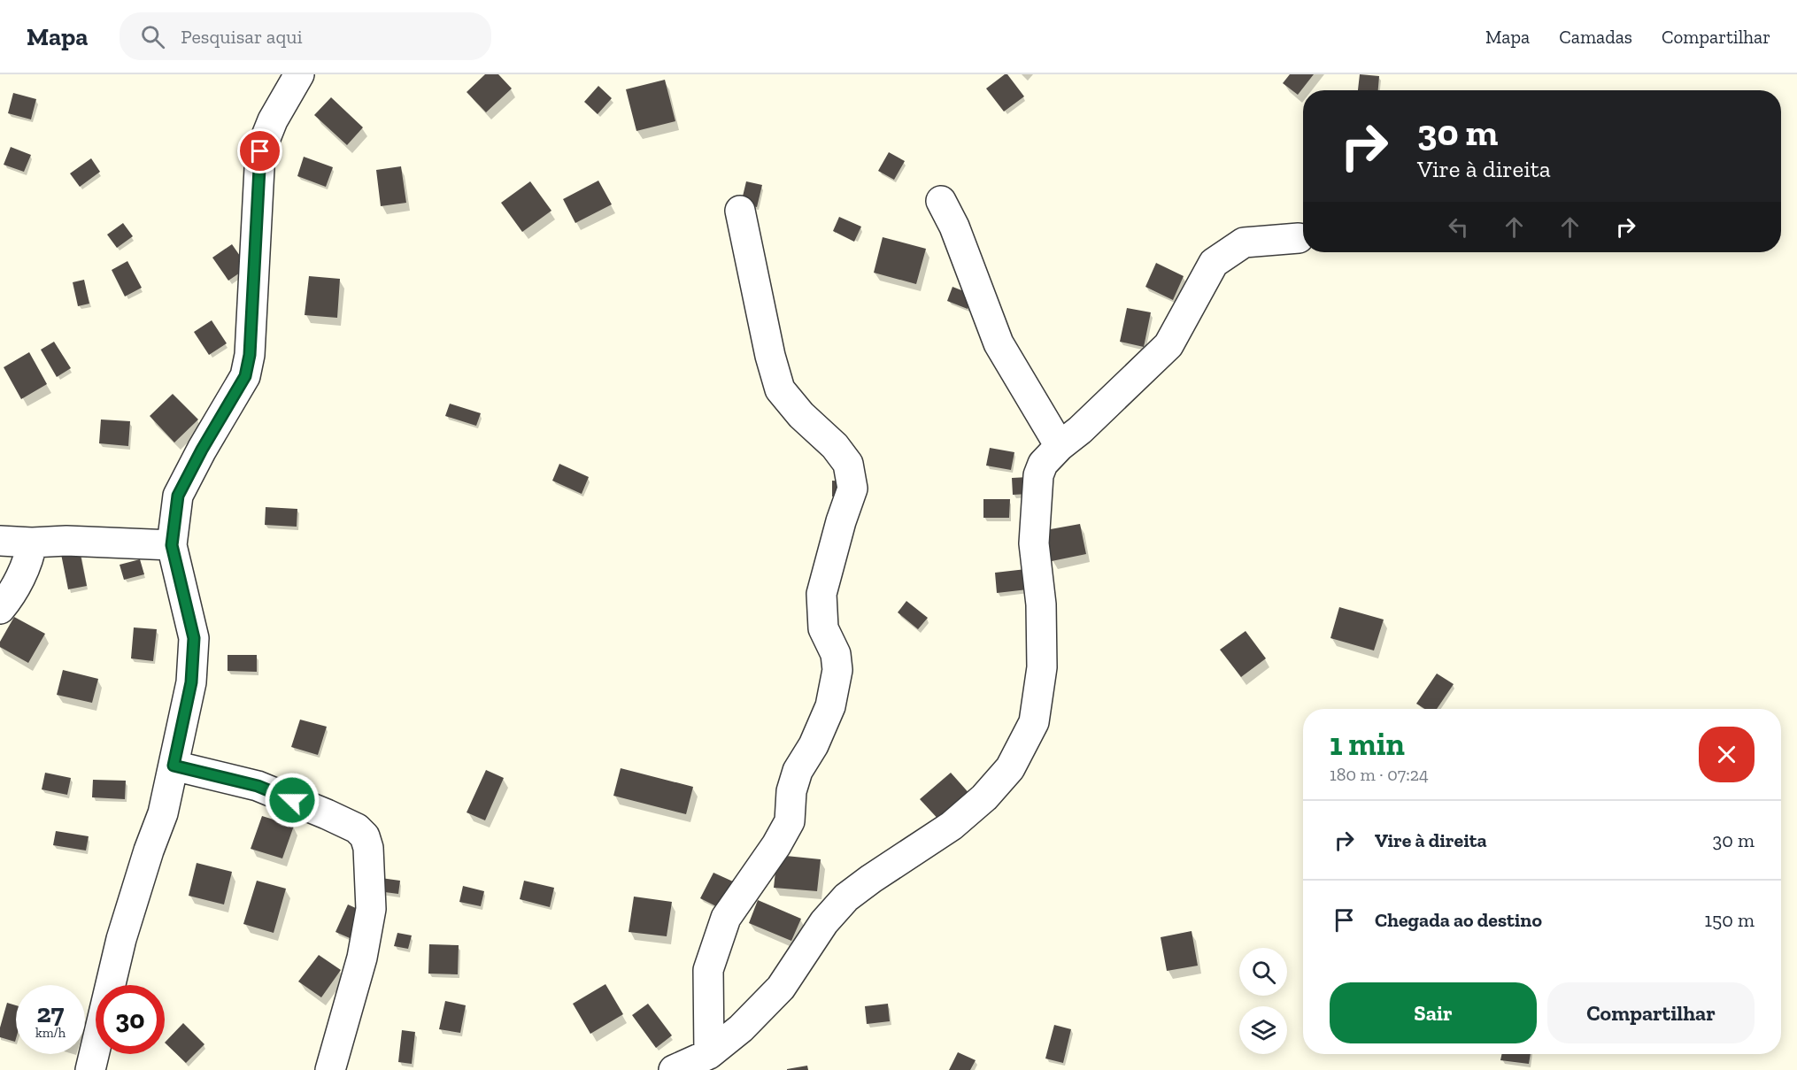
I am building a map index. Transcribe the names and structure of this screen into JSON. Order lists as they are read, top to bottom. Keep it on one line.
{"page":{"header":"Mapa","search":"Pesquisar aqui","nav":["Mapa","Camadas","Compartilhar"],"turn":["30 m","Vire à direita"],"heading":["1 min","180 m · 07:24"],"list":[{"name":"Vire à direita","value":"30 m"},{"name":"Chegada ao destino","value":"150 m"}],"buttons":["Sair","Compartilhar"],"speed":"27 km/h","limit":"30"}}
